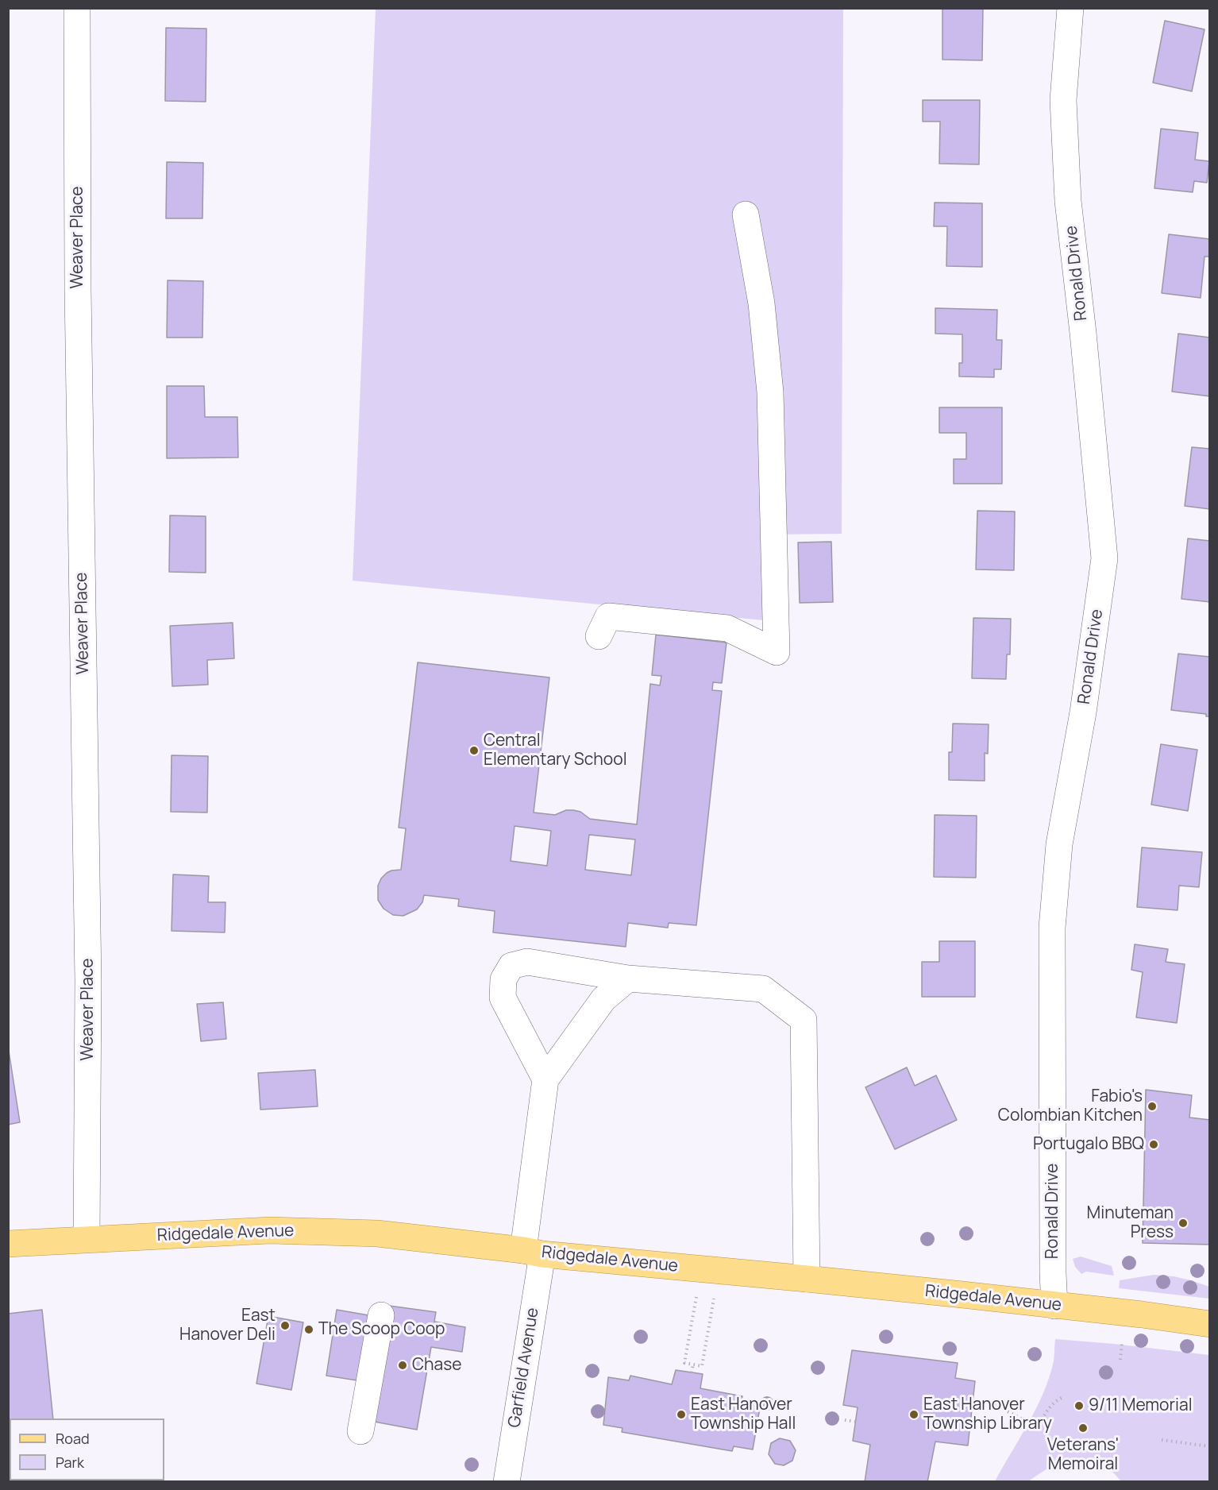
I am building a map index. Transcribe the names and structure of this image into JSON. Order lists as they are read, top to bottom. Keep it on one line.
{"streets":{"main road":["Ridgedale Avenue"],"street":["Weaver Place","Ronald Drive","Garfield Avenue"]},"crossings":[["Weaver Place","Ridgedale Avenue"],["Ronald Drive","Ridgedale Avenue"],["Ridgedale Avenue","Garfield Avenue"]],"places":["Central Elementary School","Fabio's Colombian Kitchen","Portugalo BBQ","Minuteman Press","East Hanover Deli","The Scoop Coop","Chase","9/11 Memorial","East Hanover Township Hall","East Hanover Township Library","Veterans' Memoiral"],"legend":["Road","Park"]}
